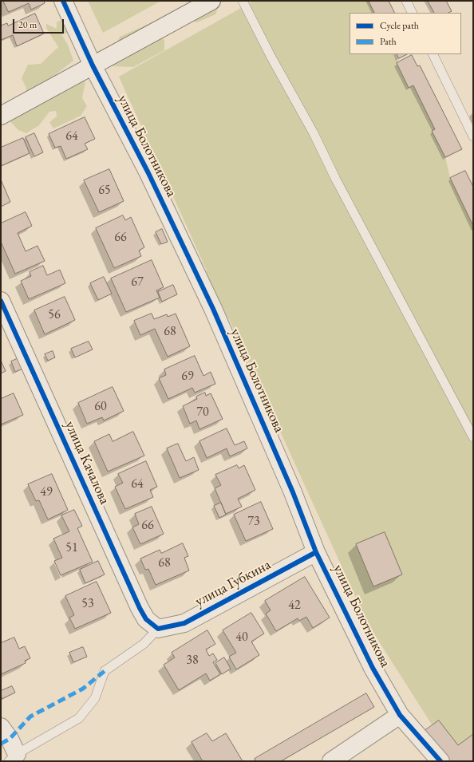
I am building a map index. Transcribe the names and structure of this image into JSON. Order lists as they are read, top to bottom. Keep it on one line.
{"streets":{"street":["улица Болотникова","улица Качалова","улица Губкина"]},"crossings":[["улица Болотникова","улица Губкина"],["улица Качалова","улица Губкина"]],"house_numbers":["64","65","66","67","56","68","69","60","70","64","49","73","66","51","68","53","42","40","38"],"legend":["Cycle path","Path"],"scale_bar":"20 m"}
